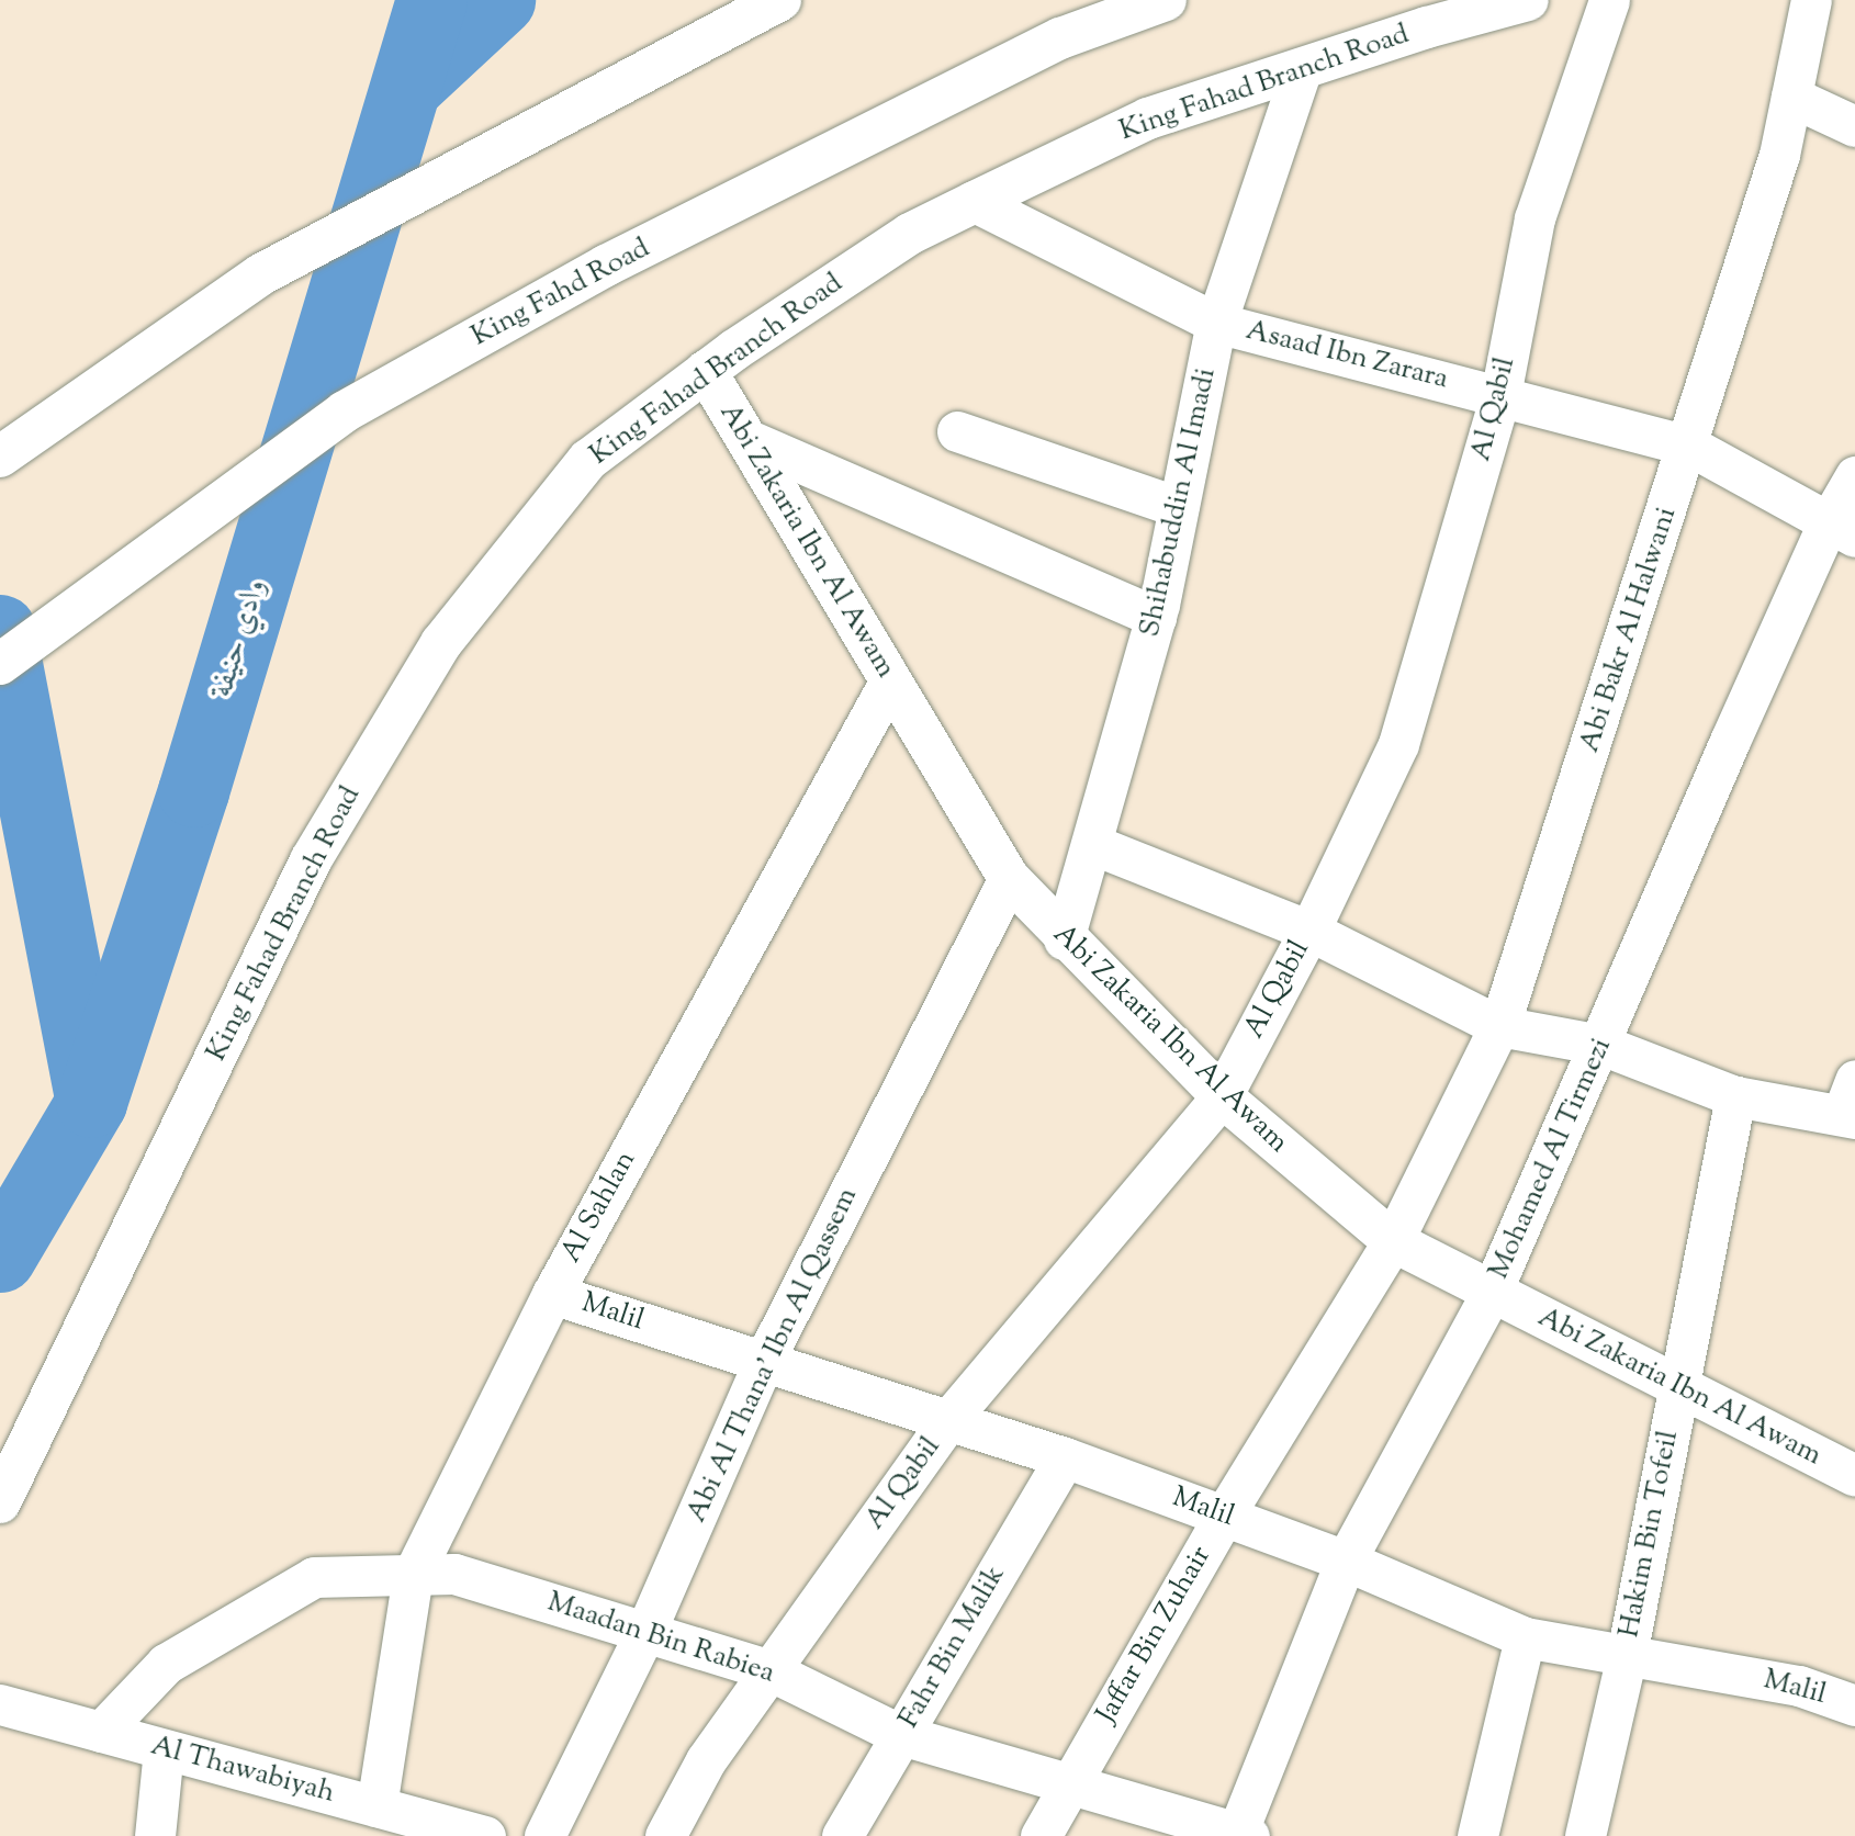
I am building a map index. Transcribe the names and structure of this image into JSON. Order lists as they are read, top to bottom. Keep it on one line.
{"streets":{"main road":["King Fahad Branch Road","King Fahd Road","Abi Zakaria Ibn Al Awam"],"street":["Asaad Ibn Zarara","Al Qabil","Shihabuddin Al Imadi","Abi Bakr Al Halwani","Mohamed Al Tirmezi","Al Sahlan","Malil","Abi Al Thana' Ibn Al Qassem","Hakim Bin Tofeil","Jaffar Bin Zuhair","Maadan Bin Rabiea","Fahr Bin Malik","Al Thawabiyah"]},"crossings":[["King Fahad Branch Road","Asaad Ibn Zarara"],["King Fahad Branch Road","Shihabuddin Al Imadi"],["King Fahad Branch Road","Abi Zakaria Ibn Al Awam"],["Asaad Ibn Zarara","Al Qabil"],["Asaad Ibn Zarara","Shihabuddin Al Imadi"],["Asaad Ibn Zarara","Abi Bakr Al Halwani"],["Asaad Ibn Zarara","Mohamed Al Tirmezi"],["Al Qabil","Abi Zakaria Ibn Al Awam"],["Al Qabil","Malil"],["Al Qabil","Maadan Bin Rabiea"],["Shihabuddin Al Imadi","Abi Zakaria Ibn Al Awam"],["Abi Zakaria Ibn Al Awam","Abi Bakr Al Halwani"],["Abi Zakaria Ibn Al Awam","Mohamed Al Tirmezi"],["Abi Zakaria Ibn Al Awam","Al Sahlan"],["Abi Zakaria Ibn Al Awam","Abi Al Thana' Ibn Al Qassem"],["Abi Zakaria Ibn Al Awam","Hakim Bin Tofeil"],["Abi Zakaria Ibn Al Awam","Jaffar Bin Zuhair"],["Abi Bakr Al Halwani","Jaffar Bin Zuhair"],["Mohamed Al Tirmezi","Malil"],["Mohamed Al Tirmezi","Maadan Bin Rabiea"],["Al Sahlan","Malil"],["Al Sahlan","Maadan Bin Rabiea"],["Al Sahlan","Al Thawabiyah"],["Malil","Abi Al Thana' Ibn Al Qassem"],["Malil","Hakim Bin Tofeil"],["Malil","Jaffar Bin Zuhair"],["Malil","Fahr Bin Malik"],["Abi Al Thana' Ibn Al Qassem","Maadan Bin Rabiea"],["Jaffar Bin Zuhair","Maadan Bin Rabiea"],["Maadan Bin Rabiea","Fahr Bin Malik"],["Maadan Bin Rabiea","Al Thawabiyah"]],"water":["وادي حنيفة"]}
